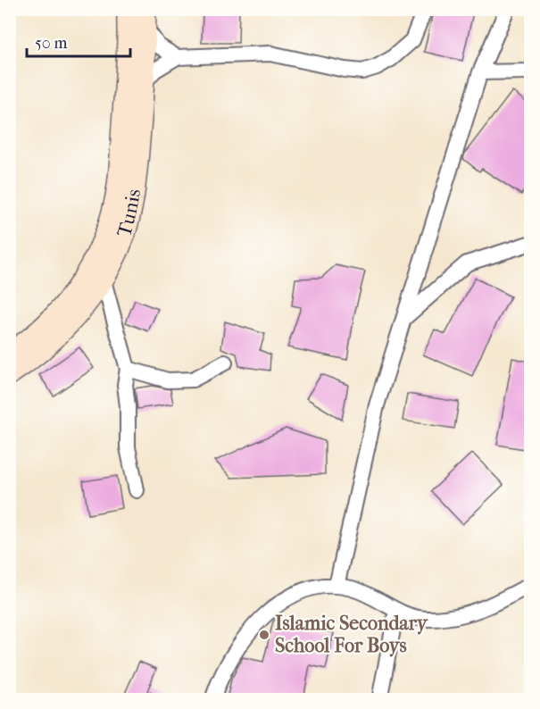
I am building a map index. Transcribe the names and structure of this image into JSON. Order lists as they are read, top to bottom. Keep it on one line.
{"streets":{"main road":["Tunis"]},"places":["Islamic Secondary School For Boys"],"scale_bar":"50 m"}
